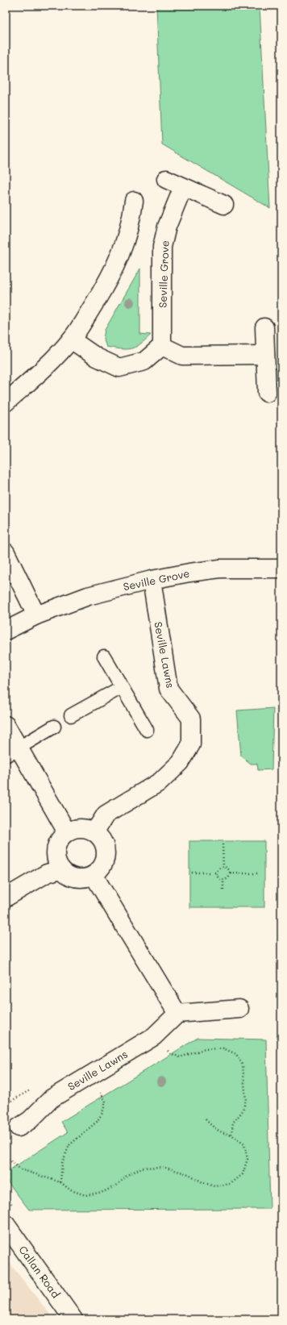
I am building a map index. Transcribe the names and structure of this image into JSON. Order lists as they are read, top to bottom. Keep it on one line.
{"streets":{"street":["Seville Grove","Seville Lawns","Callan Road"]},"crossings":[["Seville Grove","Seville Lawns"]]}
